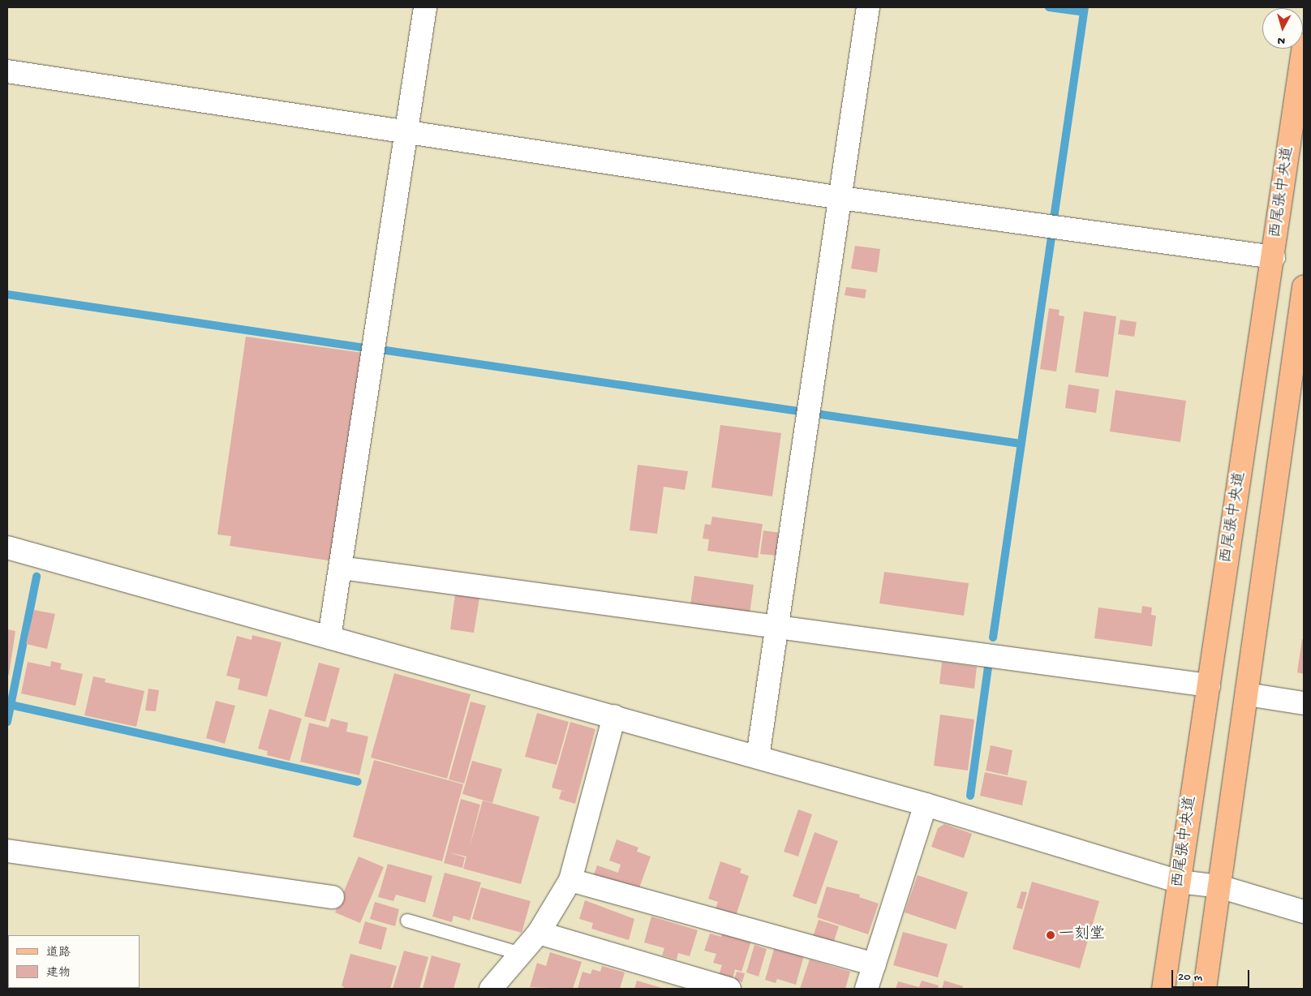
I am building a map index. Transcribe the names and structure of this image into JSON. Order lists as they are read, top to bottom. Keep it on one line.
{"streets":{"main road":["西尾張中央道"]},"places":["一刻堂"],"legend":["道路","建物"],"scale_bar":"20 m","north":"bottom"}
